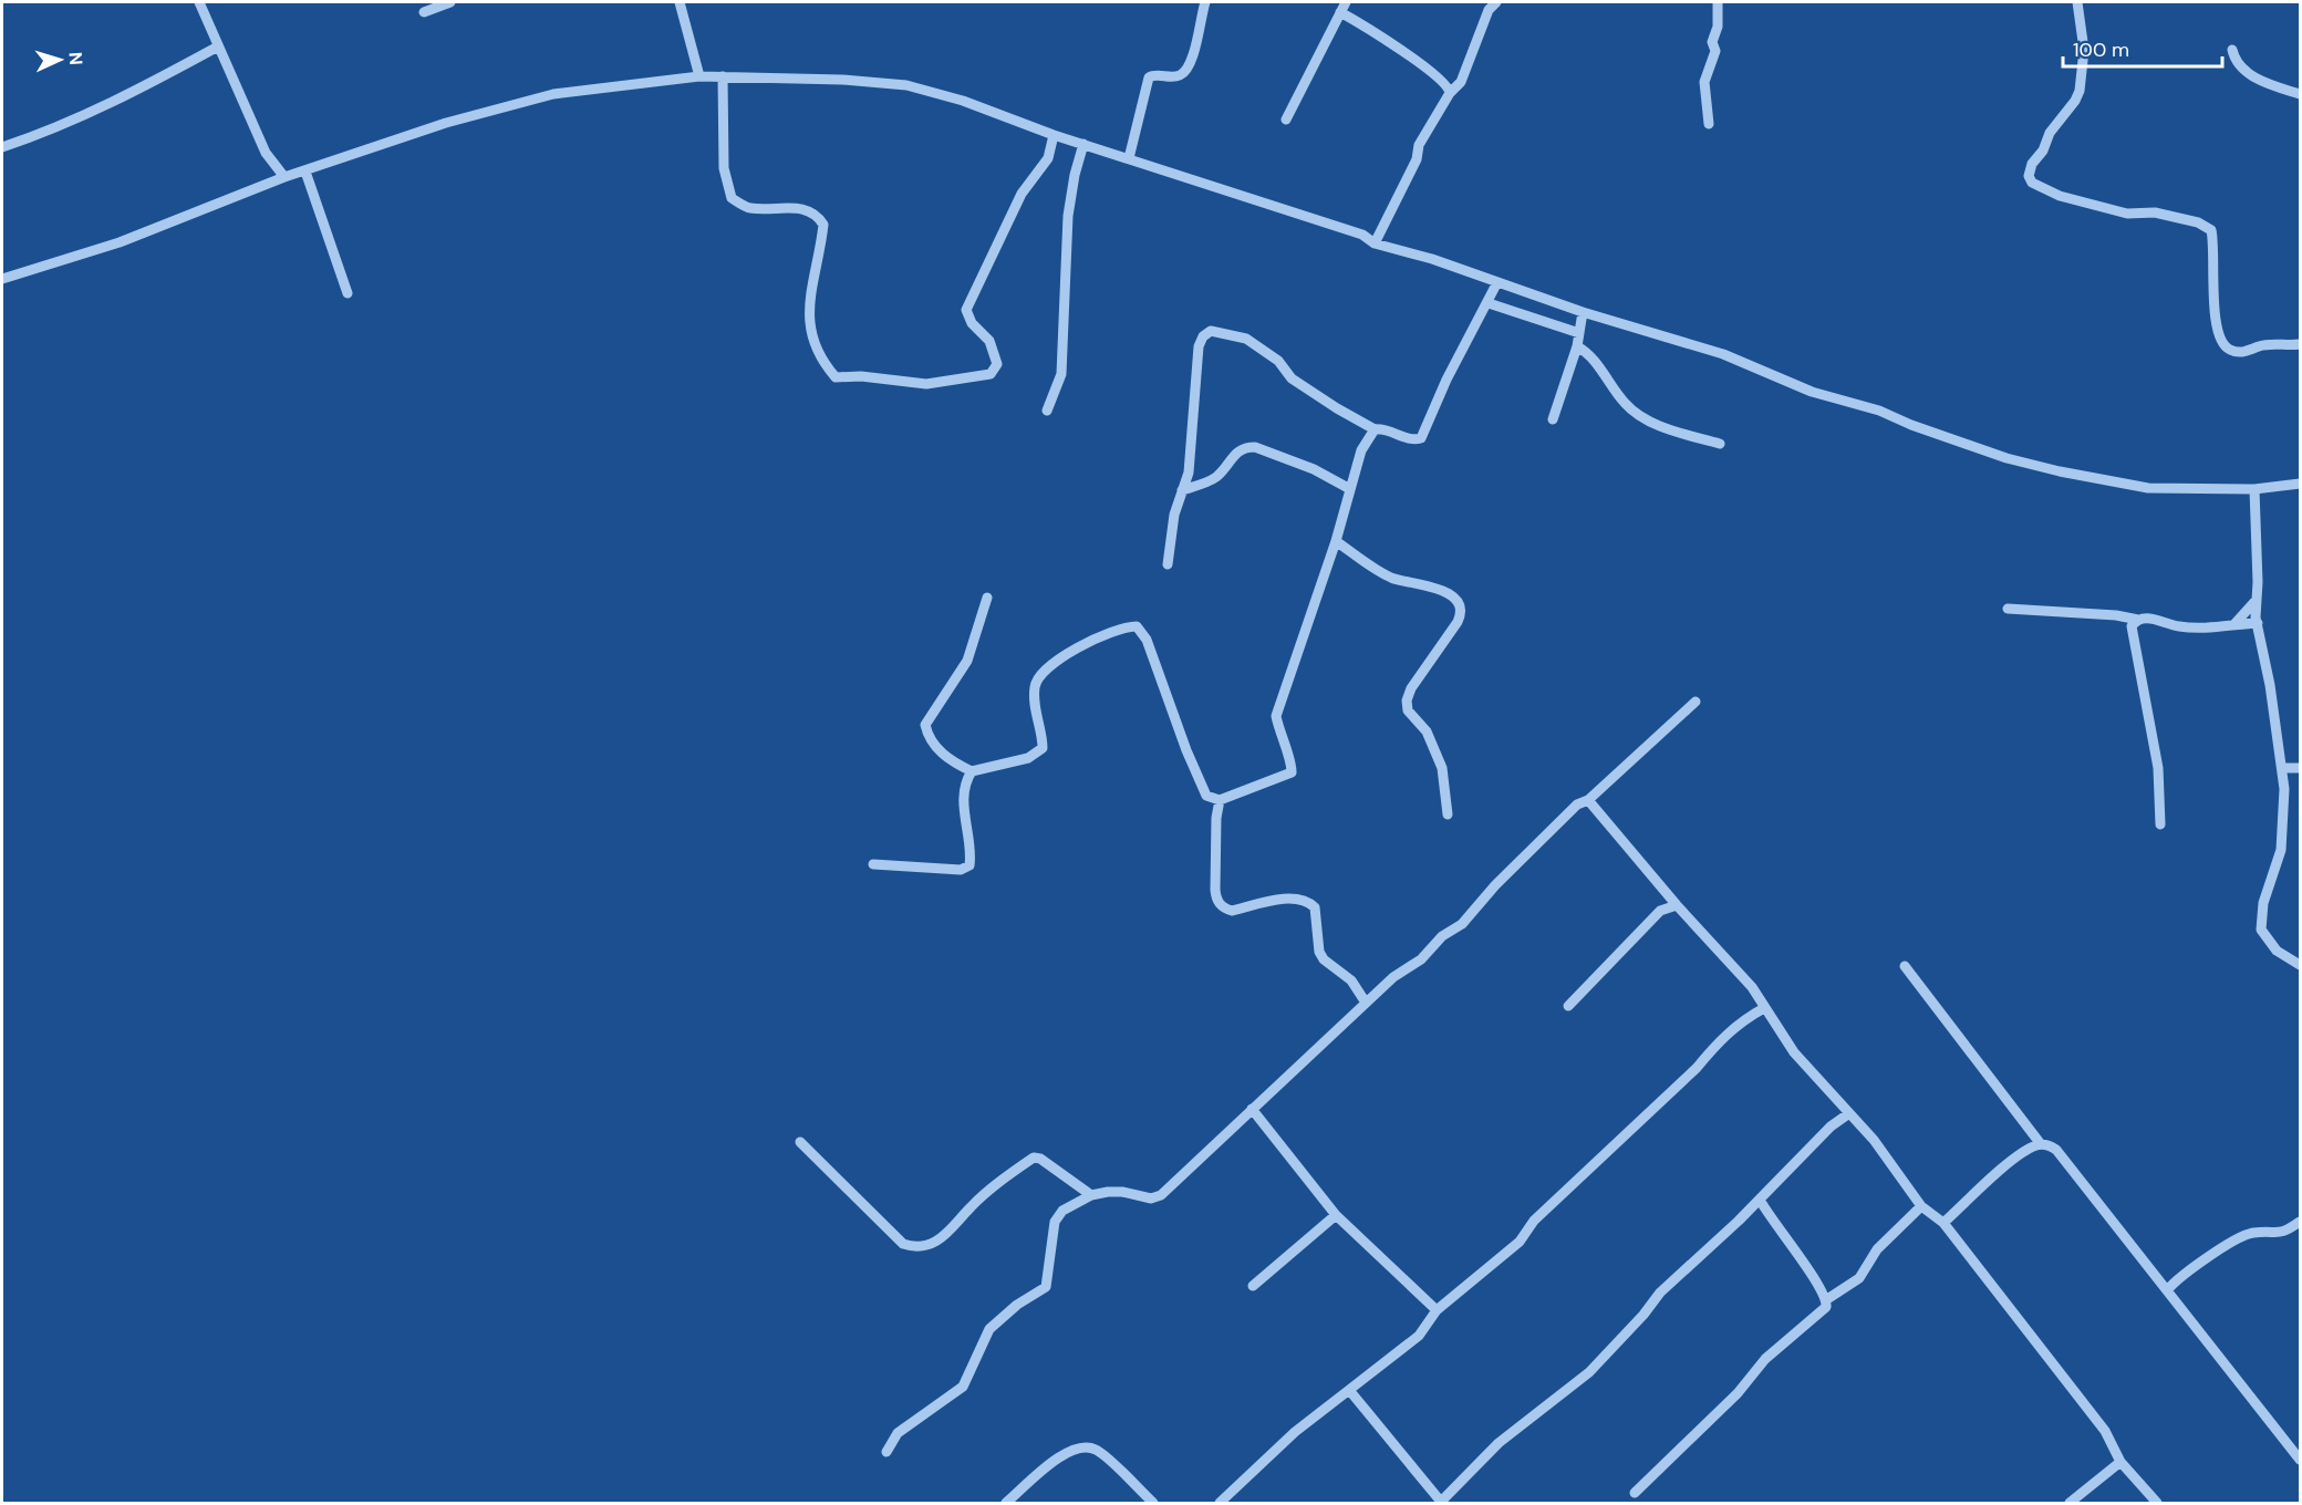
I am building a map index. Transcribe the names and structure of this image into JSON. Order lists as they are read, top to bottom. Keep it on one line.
{"scale_bar":"100 m","north":"right"}
